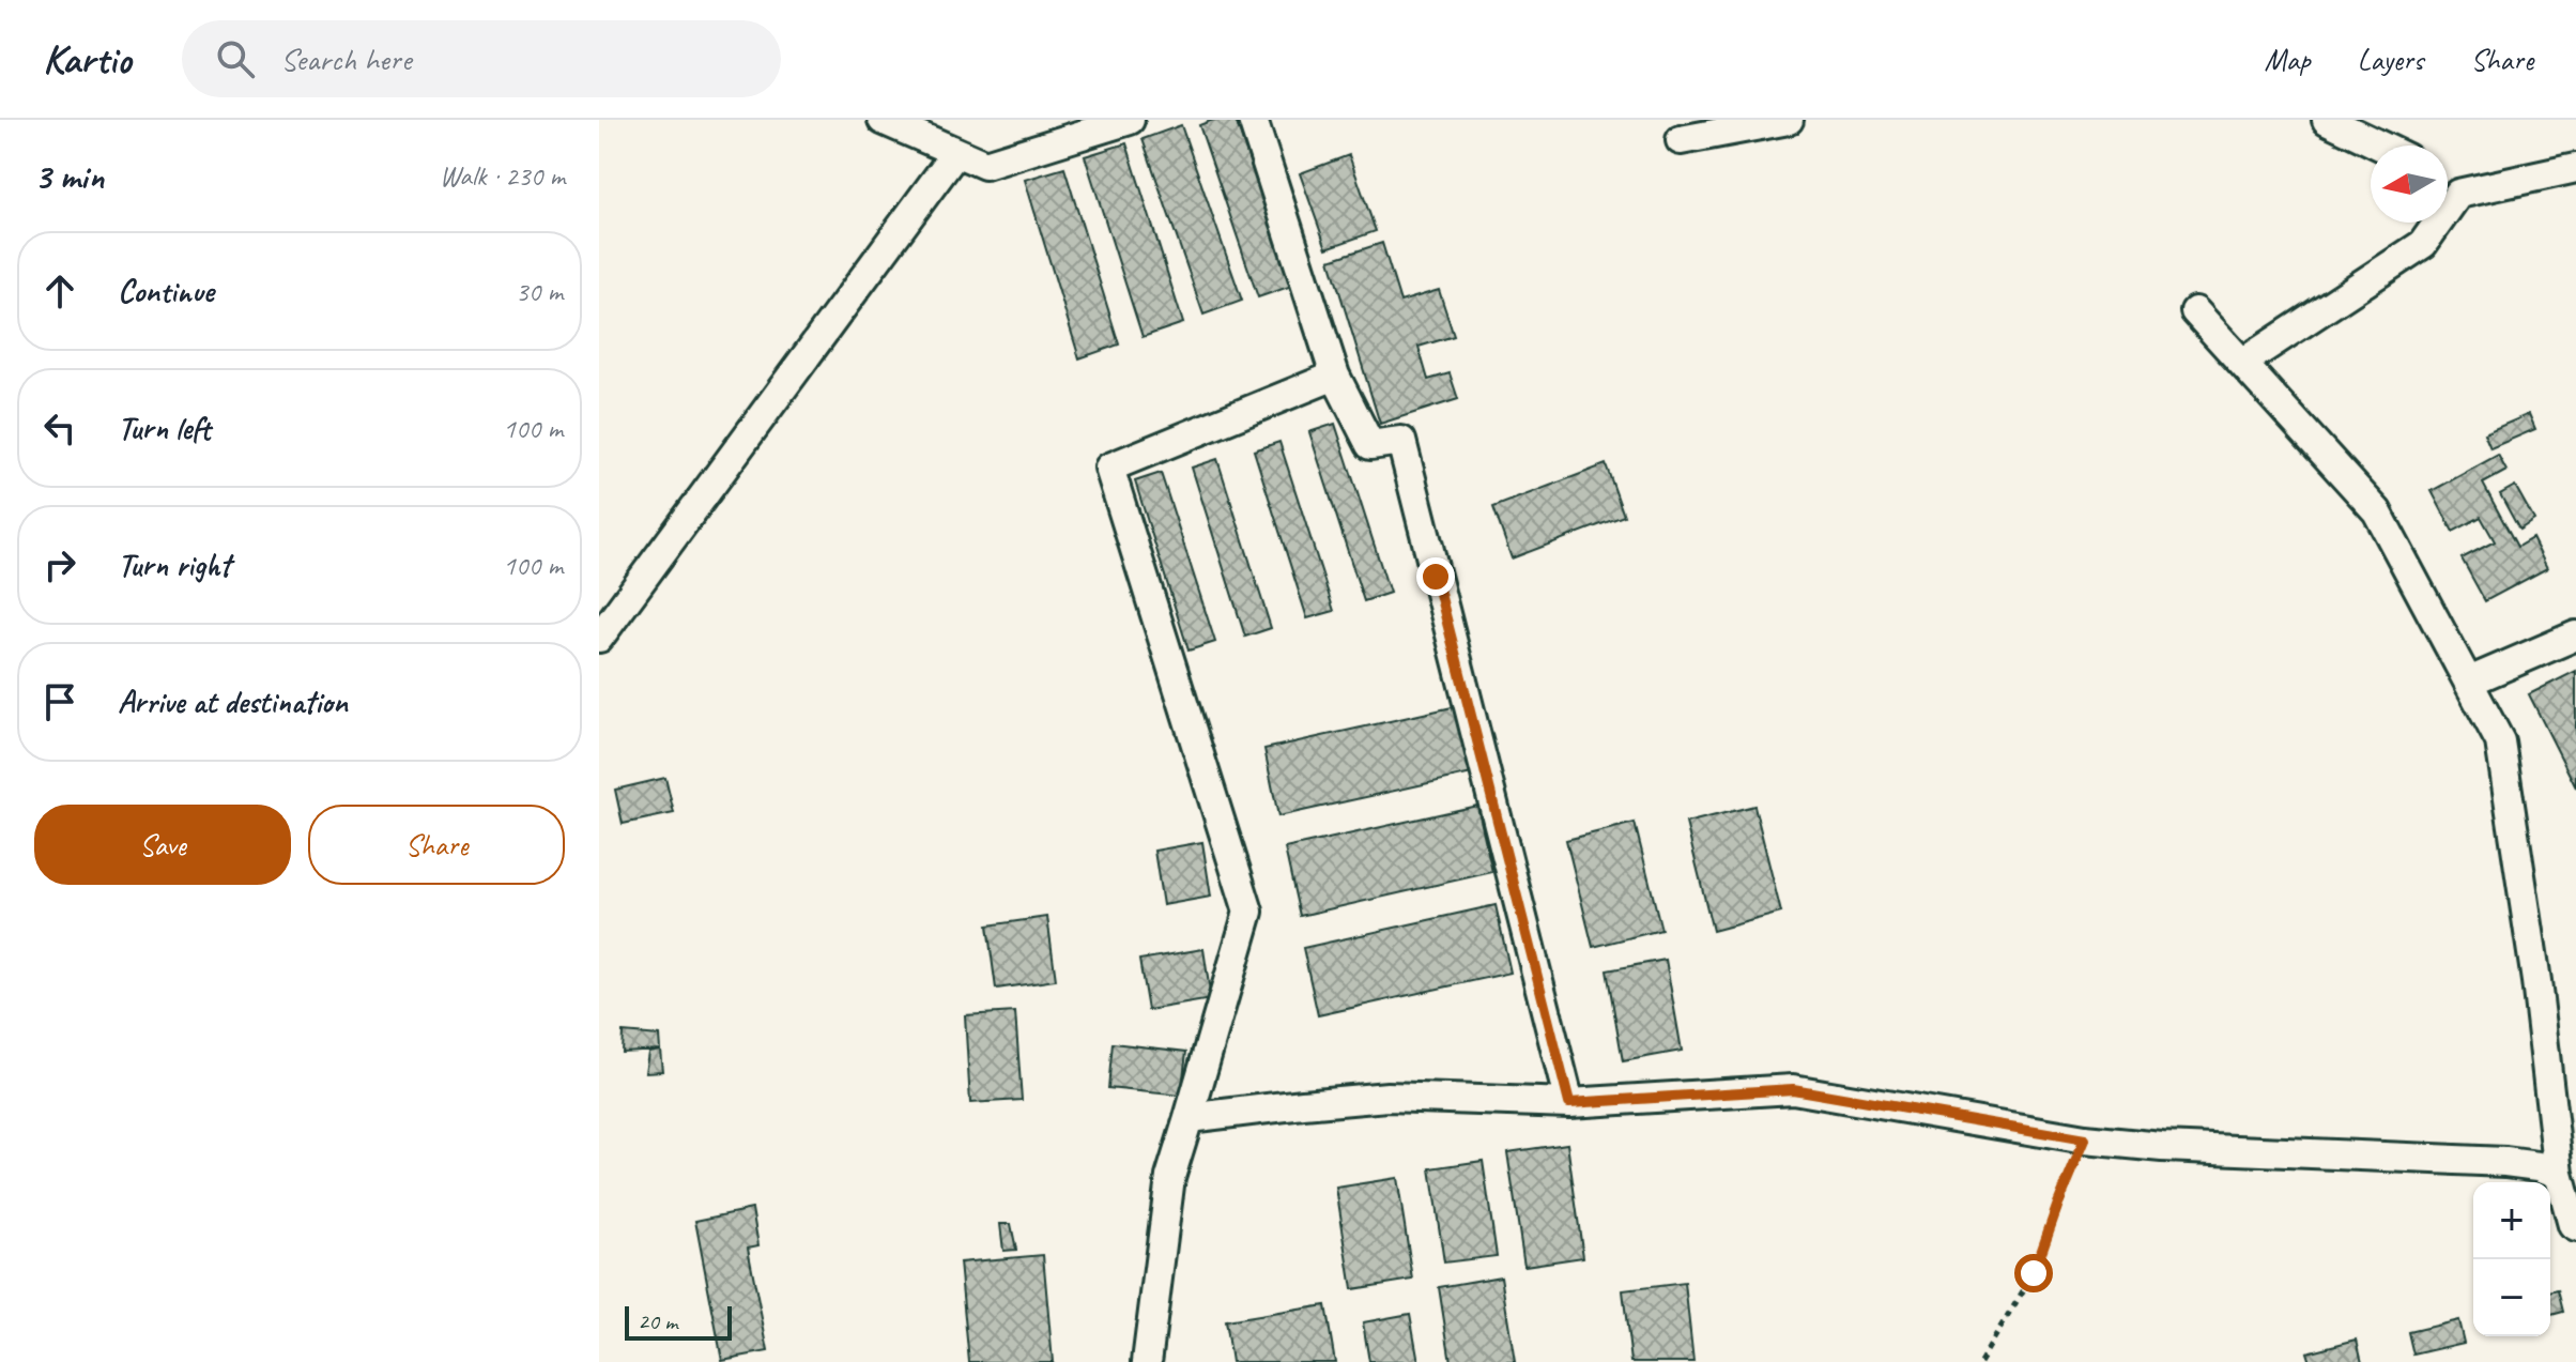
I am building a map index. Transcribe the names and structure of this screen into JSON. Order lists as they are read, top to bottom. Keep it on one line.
{"scale_bar":"20 m","north":"left","page":{"header":"Kartio","search":"Search here","nav":["Map","Layers","Share"],"heading":["3 min","Walk · 230 m"],"list":[["Continue","30 m"],["Turn left","100 m"],["Turn right","100 m"],"Arrive at destination"],"buttons":["Save","Share"],"map_buttons":["+","−"],"scale":"20 m"}}
